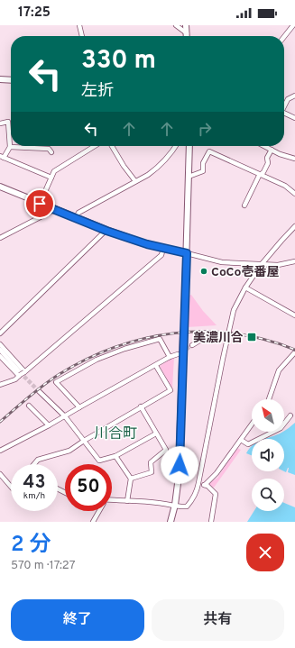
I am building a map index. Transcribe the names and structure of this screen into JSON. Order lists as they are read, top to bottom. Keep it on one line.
{"districts":["川合町"],"places":{"other":["CoCo壱番屋"],"transit":["美濃川合"]},"north":"top left","page":{"status":"17:25","turn":["330 m","左折"],"speed":"43 km/h","limit":"50","heading":["2 分","570 m · 17:27"],"buttons":["終了","共有"]}}
